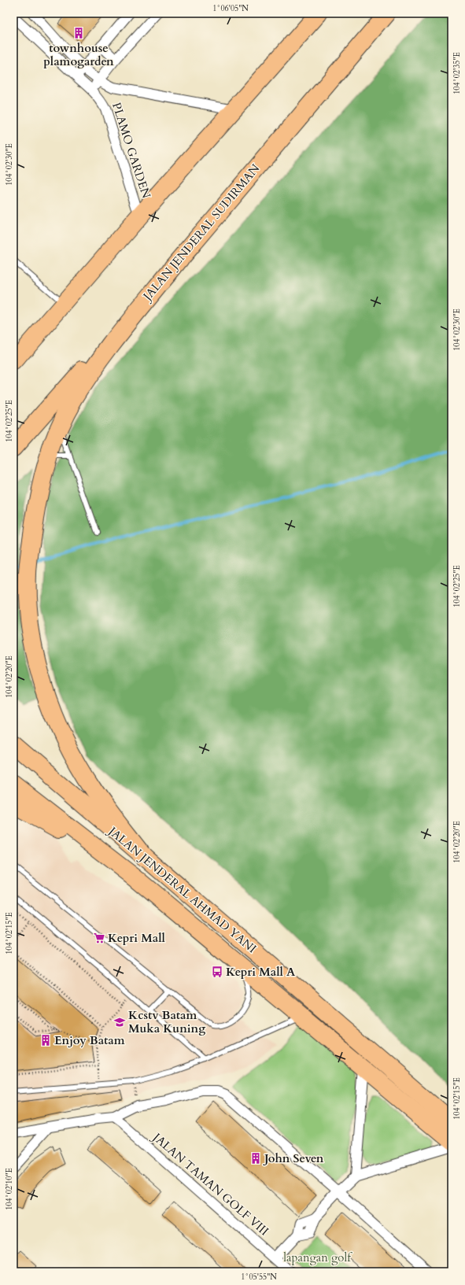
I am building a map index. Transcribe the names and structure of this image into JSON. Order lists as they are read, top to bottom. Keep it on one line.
{"streets":{"highway":["JALAN JENDERAL SUDIRMAN","JALAN JENDERAL AHMAD YANI"],"street":["PLAMO GARDEN","JALAN TAMAN GOLF VIII"]},"parks":["lapangan golf"],"places":{"building":["townhouse plamogarden","Enjoy Batam","John Seven"],"supermarket":["Kepri Mall"],"bus stop":["Kepri Mall A"],"school or university":["Kcstv Batam Muka Kuning"]},"coordinates":["1°06'05\"N","104°02'35\"E","104°02'30\"E","104°02'25\"E","104°02'20\"E","104°02'15\"E","104°02'10\"E","1°05'55\"N"]}
